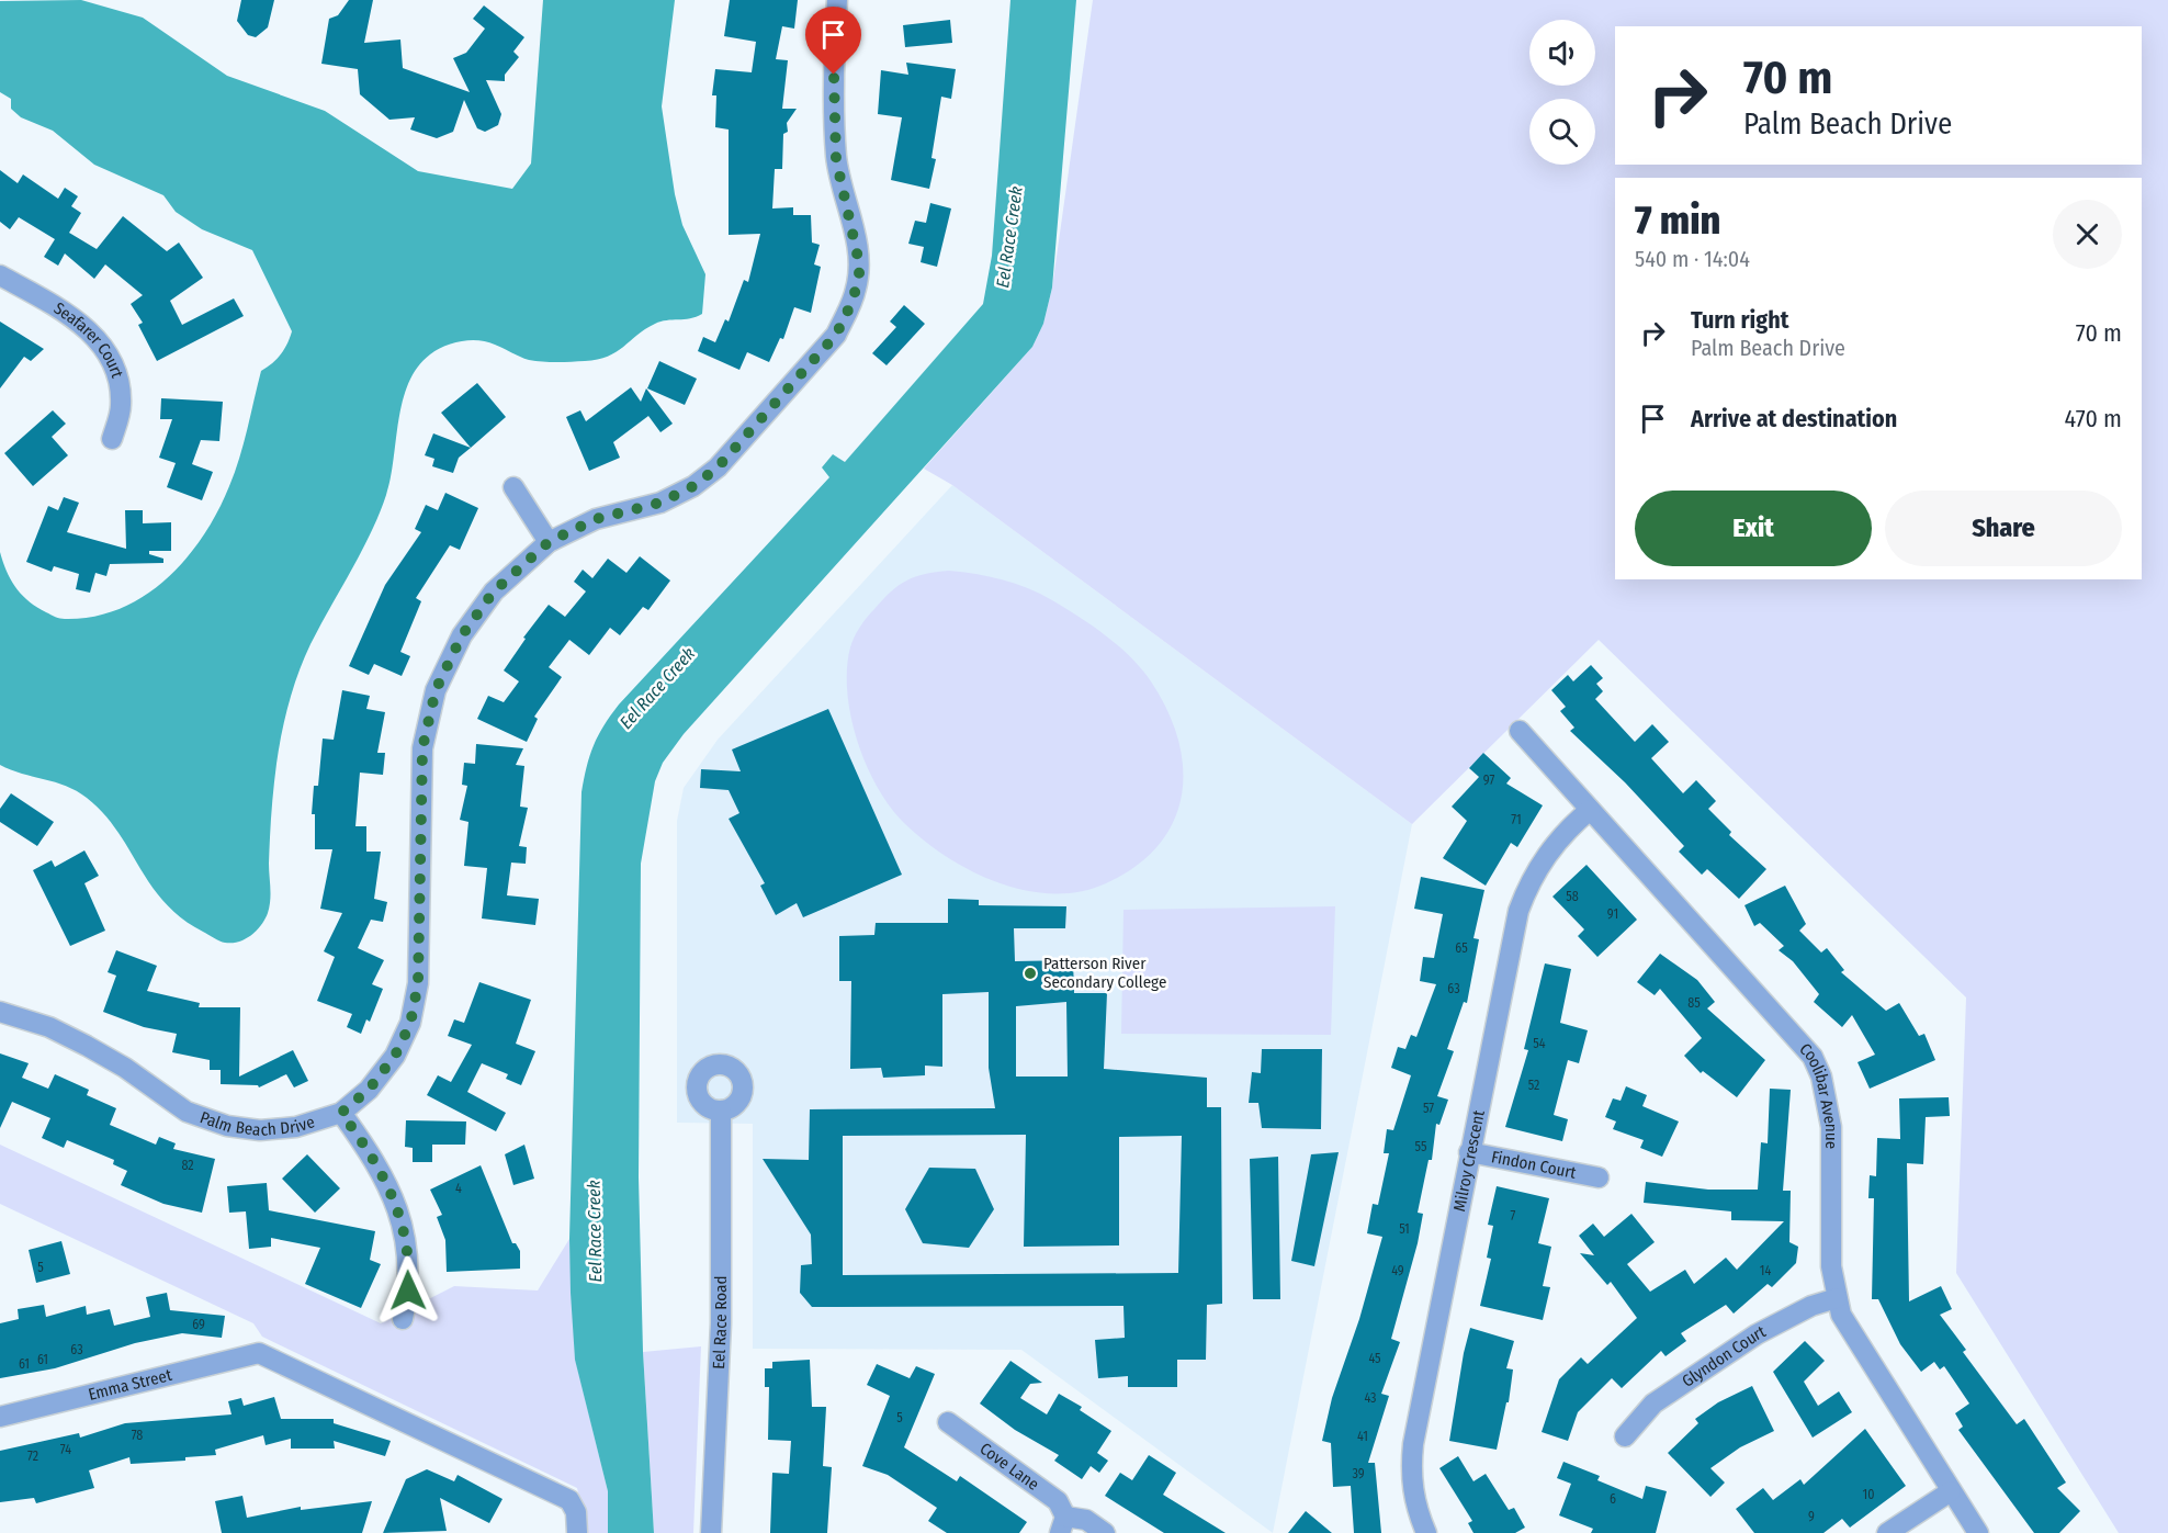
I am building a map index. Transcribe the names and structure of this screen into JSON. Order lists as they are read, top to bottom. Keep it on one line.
{"streets":{"street":["Seafarer Court","Coolibar Avenue","Palm Beach Drive","Milroy Crescent","Findon Court","Eel Race Road","Glyndon Court","Emma Street","Cove Lane"]},"crossings":[["Coolibar Avenue","Milroy Crescent"],["Coolibar Avenue","Glyndon Court"],["Milroy Crescent","Findon Court"]],"water":["Eel Race Creek"],"places":["Patterson River Secondary College"],"house_numbers":["97","71","58","91","65","63","85","54","52","57","55","82","4","7","51","5","49","14","69","63","45","61","61","43","5","78","41","74","72","39","10","6","9"],"page":{"turn":["70 m","Palm Beach Drive"],"heading":["7 min","540 m · 14:04"],"list":[{"name":"Turn right","note":"Palm Beach Drive","value":"70 m"},{"name":"Arrive at destination","value":"470 m"}],"buttons":["Exit","Share"]}}
